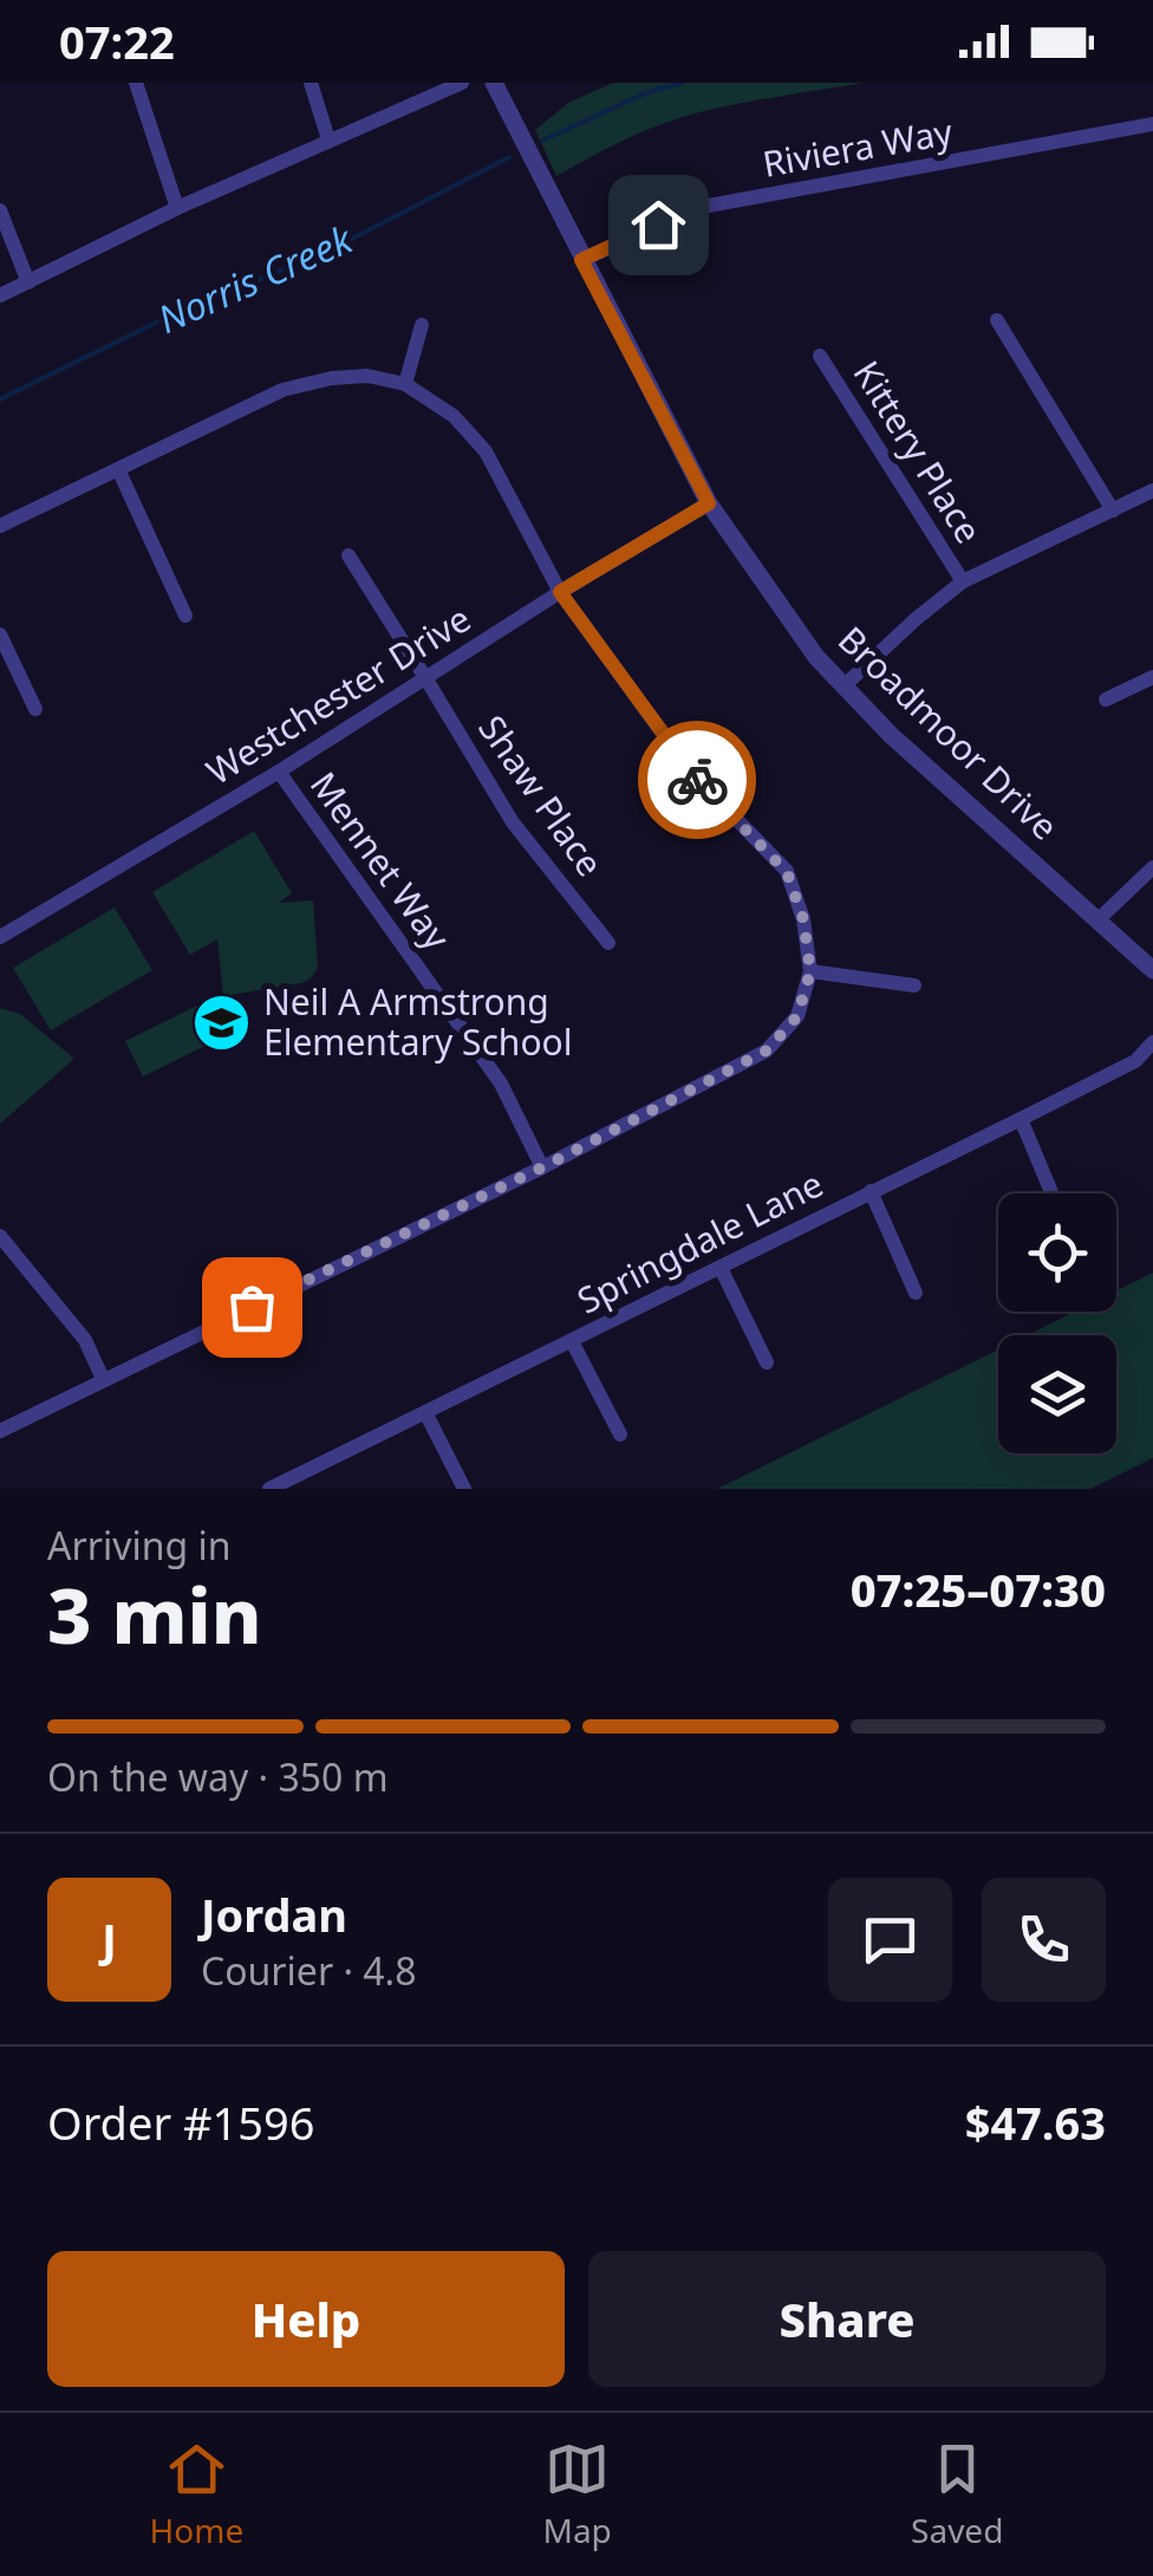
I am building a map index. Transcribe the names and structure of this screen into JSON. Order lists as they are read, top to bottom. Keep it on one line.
{"streets":{"street":["Riviera Way","Kittery Place","Westchester Drive","Broadmoor Drive","Shaw Place","Mennet Way","Springdale Lane"]},"crossings":[["Riviera Way","Broadmoor Drive"],["Westchester Drive","Broadmoor Drive"],["Westchester Drive","Shaw Place"],["Westchester Drive","Mennet Way"]],"water":["Norris Creek"],"places":{"school or university":["Neil A Armstrong Elementary School"]},"page":{"status":"07:22","heading":["3 min","Arriving in","07:25–07:30"],"panel":["Jordan","Courier · 4.8","Order #1596","$47.63"],"bar":"On the way · 350 m","round":"J","buttons":["Help","Share"],"tabs":["Home","Map","Saved"]}}
